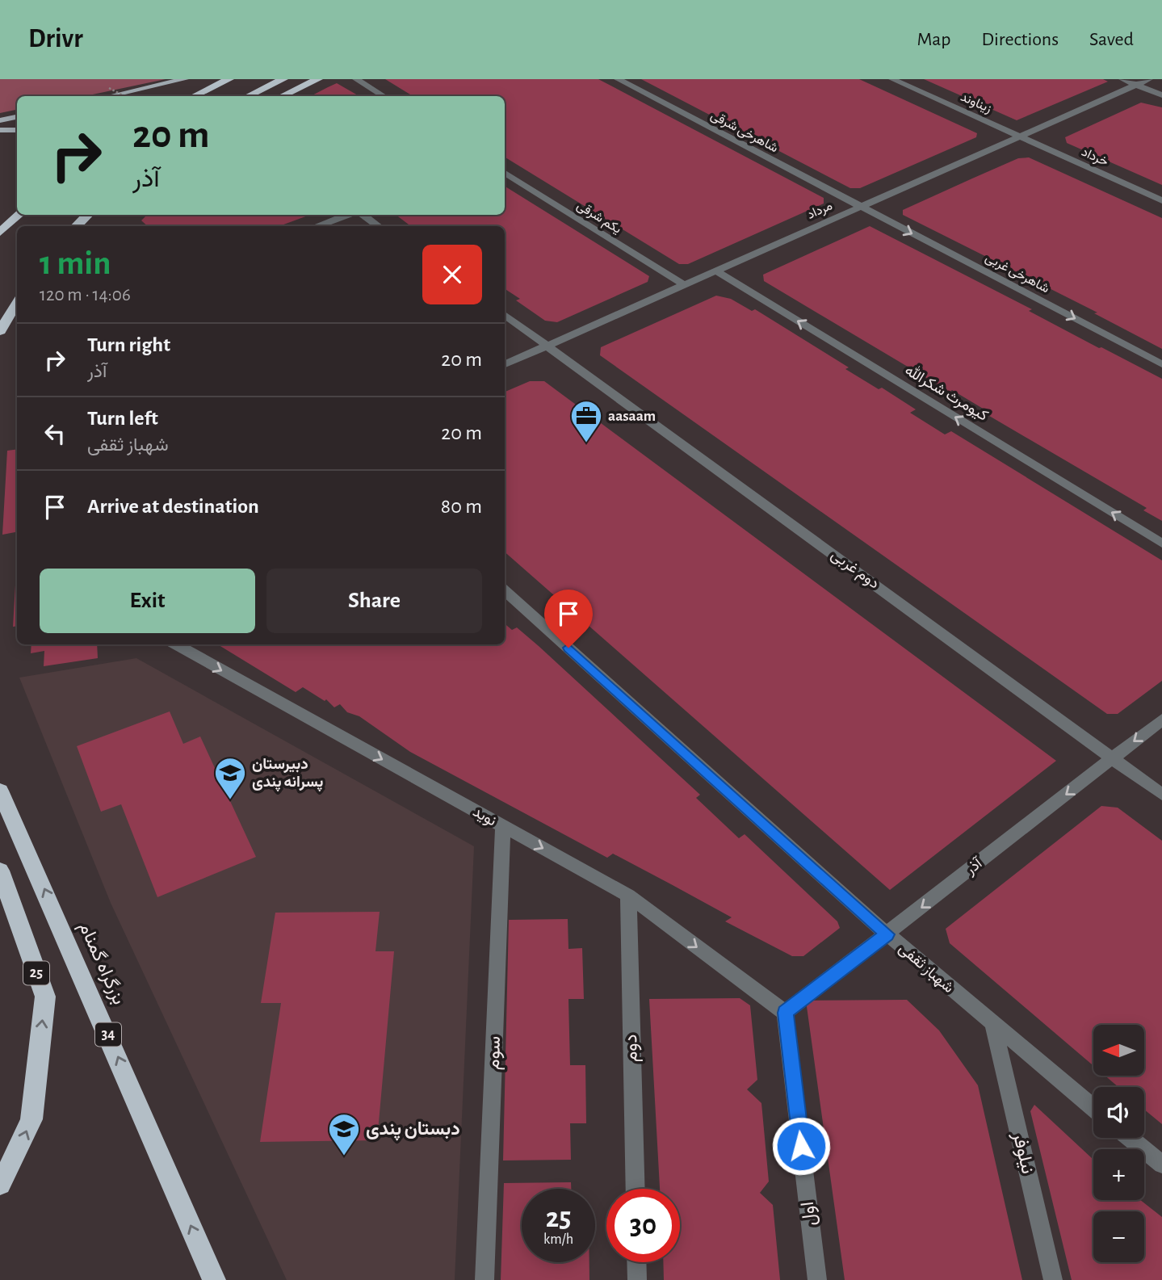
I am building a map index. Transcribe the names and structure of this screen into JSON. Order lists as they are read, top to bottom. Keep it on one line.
{"streets":{"highway":["بزرگراه گمنام","25","34"],"street":["زیناوند","شاهرخی شرقی","خرداد","مرداد","یکم شرقی","شاهرخی غربی","کیومرث شکرالله","دوم غربی","نوید","آذر","شهباز ثقفی","دوم","سوم","نیلوفر","اول"]},"crossings":[["زیناوند","خرداد"],["زیناوند","مرداد"],["شاهرخی شرقی","مرداد"],["شاهرخی شرقی","شاهرخی غربی"],["خرداد","مرداد"],["مرداد","یکم شرقی"],["مرداد","شاهرخی غربی"],["مرداد","کیومرث شکرالله"],["مرداد","دوم غربی"],["دوم غربی","آذر"],["نوید","آذر"],["نوید","دوم"],["نوید","سوم"],["نوید","اول"],["آذر","شهباز ثقفی"],["آذر","اول"],["شهباز ثقفی","نیلوفر"]],"one_way":["شاهرخی غربی","کیومرث شکرالله","نوید","آذر","بزرگراه گمنام"],"places":{"office":["aasaam"],"school or university":["دبیرستان پسرانه پندی","دبستان پندی"]},"north":"left","page":{"header":"Drivr","nav":["Map","Directions","Saved"],"turn":["20 m","آذر"],"heading":["1 min","120 m · 14:06"],"list":[{"name":"Turn right","note":"آذر","value":"20 m"},{"name":"Turn left","note":"شهباز ثقفی","value":"20 m"},{"name":"Arrive at destination","value":"80 m"}],"buttons":["Exit","Share"],"map_buttons":["+","−"],"speed":"25 km/h","limit":"30"}}
